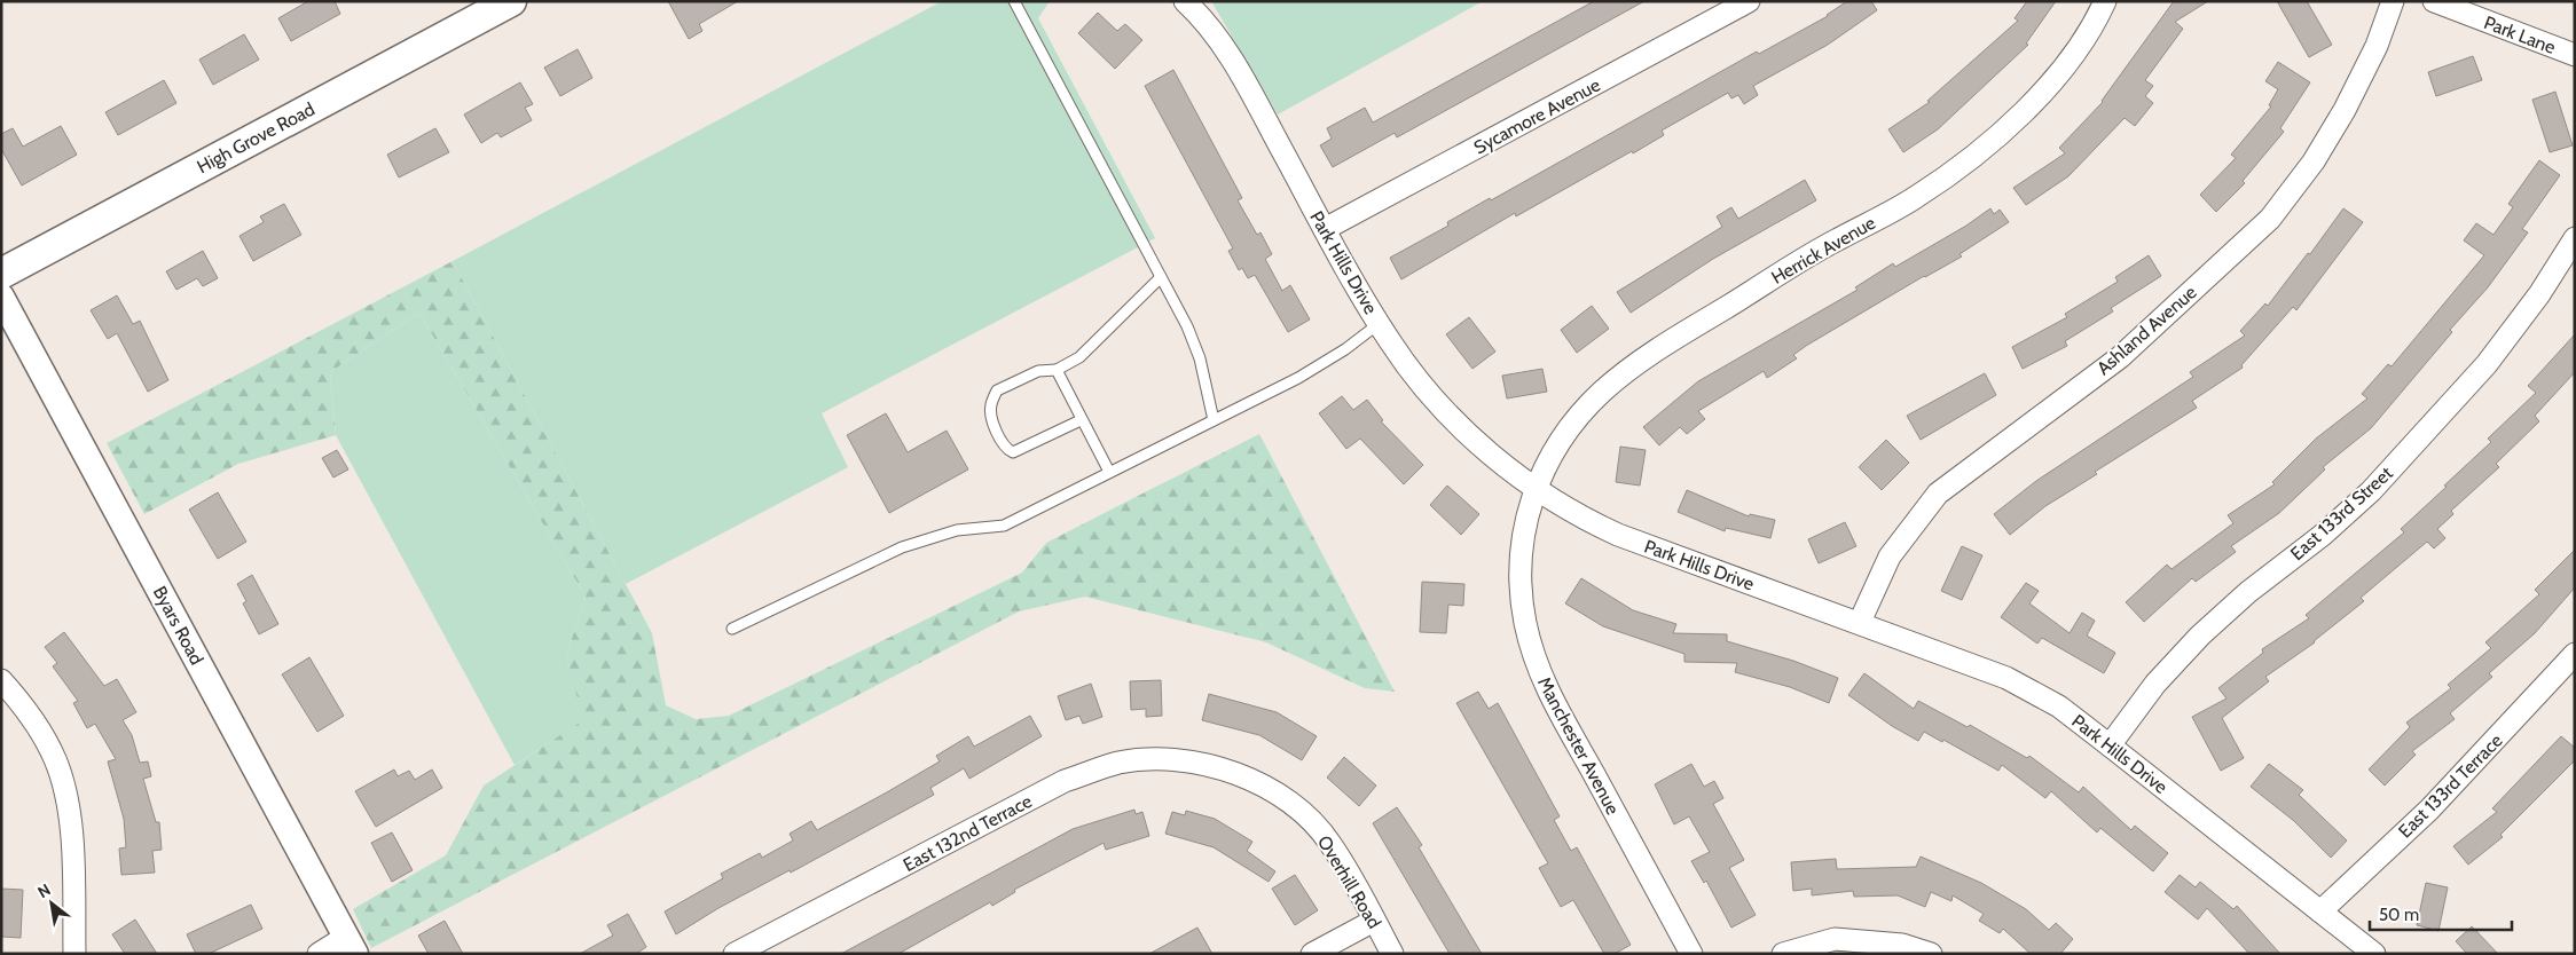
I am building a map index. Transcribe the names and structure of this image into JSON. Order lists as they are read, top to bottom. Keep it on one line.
{"streets":{"main road":["High Grove Road"],"street":["Park Lane","Sycamore Avenue","Herrick Avenue","Park Hills Drive","Ashland Avenue","East 133rd Street","Byars Road","Manchester Avenue","East 133rd Terrace","East 132nd Terrace","Overhill Road"]},"crossings":[["Sycamore Avenue","Park Hills Drive"],["Herrick Avenue","Park Hills Drive"],["Herrick Avenue","Manchester Avenue"],["Park Hills Drive","Ashland Avenue"],["Park Hills Drive","East 133rd Street"],["Park Hills Drive","Manchester Avenue"],["Park Hills Drive","East 133rd Terrace"],["East 132nd Terrace","Overhill Road"]],"scale_bar":"50 m","north":"top left"}
